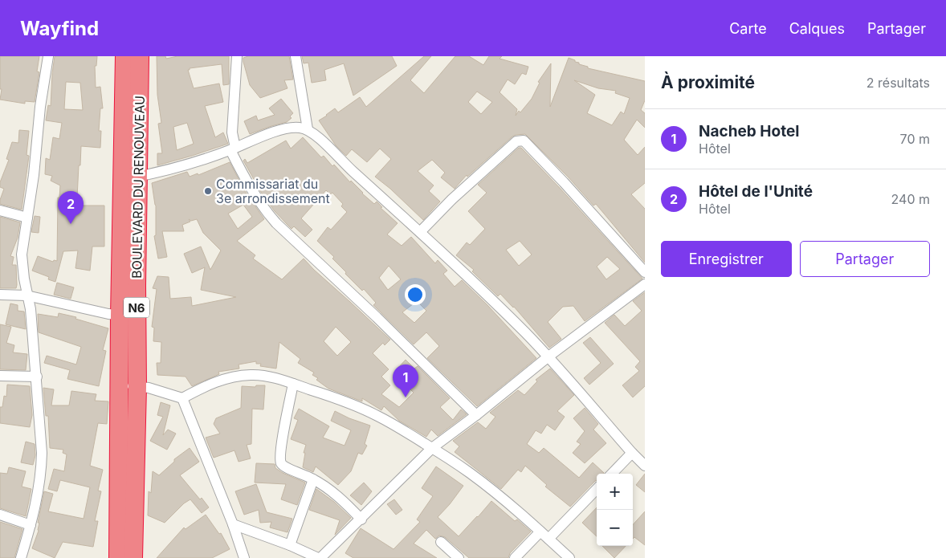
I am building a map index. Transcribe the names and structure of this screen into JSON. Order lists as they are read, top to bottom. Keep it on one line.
{"streets":{"highway":["BOULEVARD DU RENOUVEAU","N6"]},"places":["Commissariat du 3e arrondissement"],"page":{"header":"Wayfind","nav":["Carte","Calques","Partager"],"heading":["À proximité","2 résultats"],"list":[{"mark":"1","name":"Nacheb Hotel","note":"Hôtel","value":"70 m"},{"mark":"2","name":"Hôtel de l'Unité","note":"Hôtel","value":"240 m"}],"pins":["2","1"],"buttons":["Enregistrer","Partager"],"map_buttons":["+","−"]}}
